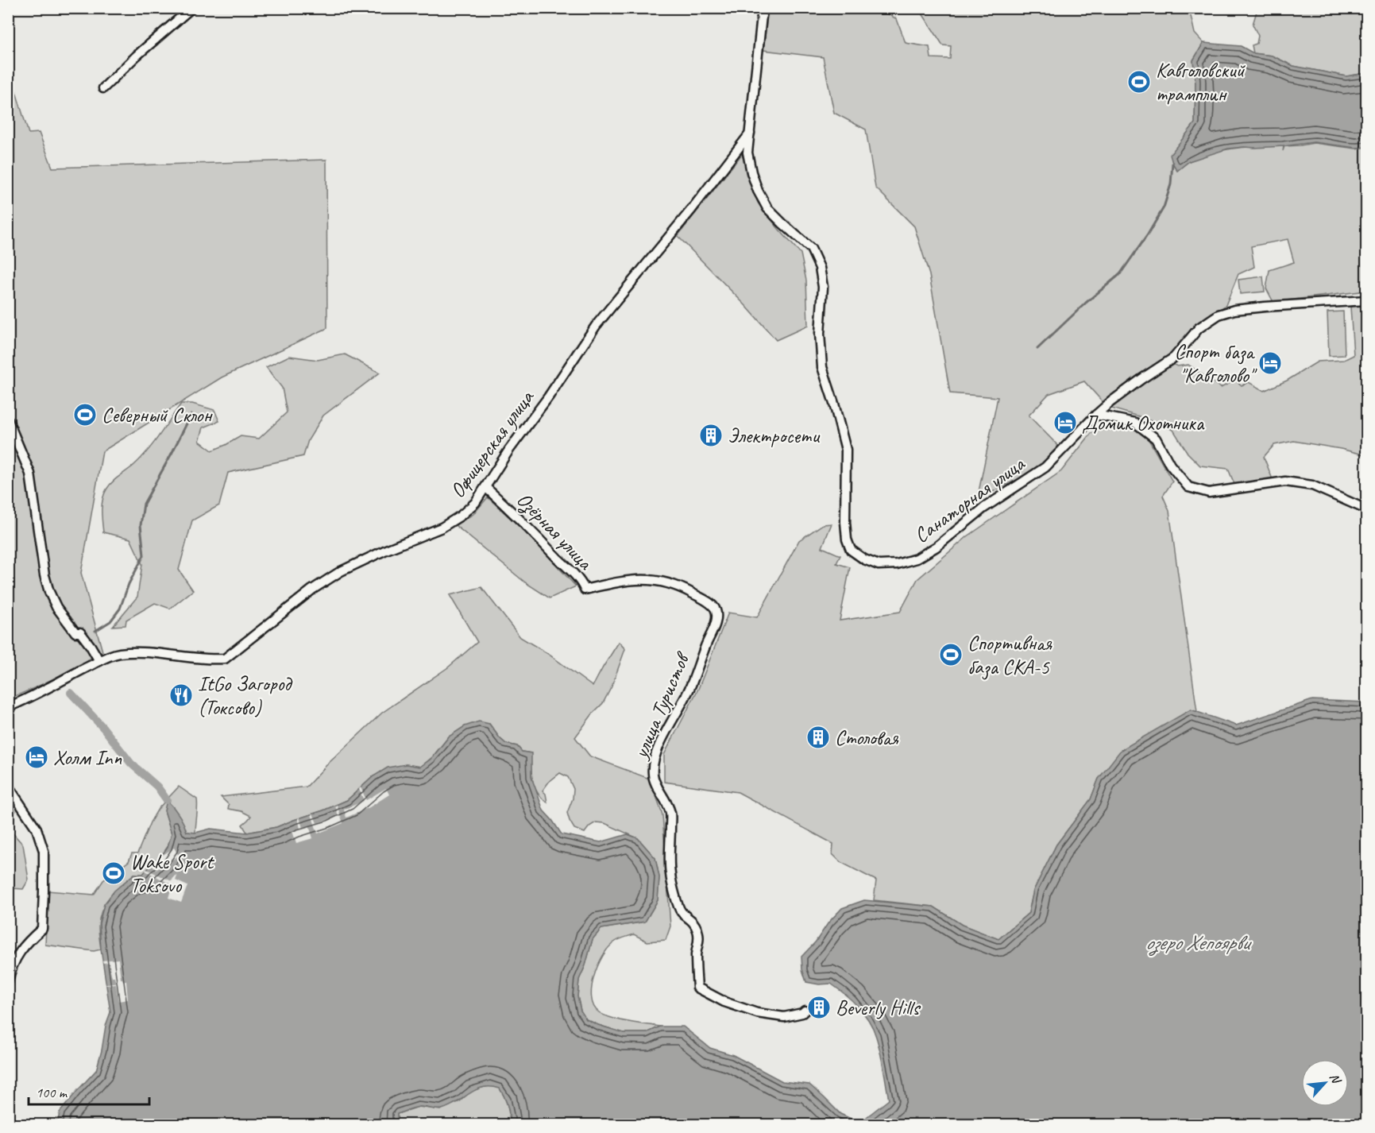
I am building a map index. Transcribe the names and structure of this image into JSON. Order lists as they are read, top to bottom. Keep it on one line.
{"streets":{"street":["Офицерская улица","Санаторная улица","Озёрная улица","улица Туристов"]},"crossings":[["Офицерская улица","Санаторная улица"],["Офицерская улица","Озёрная улица"],["Озёрная улица","улица Туристов"]],"water":["озеро Хепоярви"],"places":{"sports":["Кавголовский трамплин","Северный Склон","Спортивная база СКА-5","Wake Sport Toksovo"],"hotel":["Спорт база \"Кавголово\"","Домик Охотника","Холм Inn"],"building":["Электросети","Столовая","Beverly Hills"],"restaurant":["ItGo Загород (Токсово)"]},"scale_bar":"100 m","north":"top right"}
